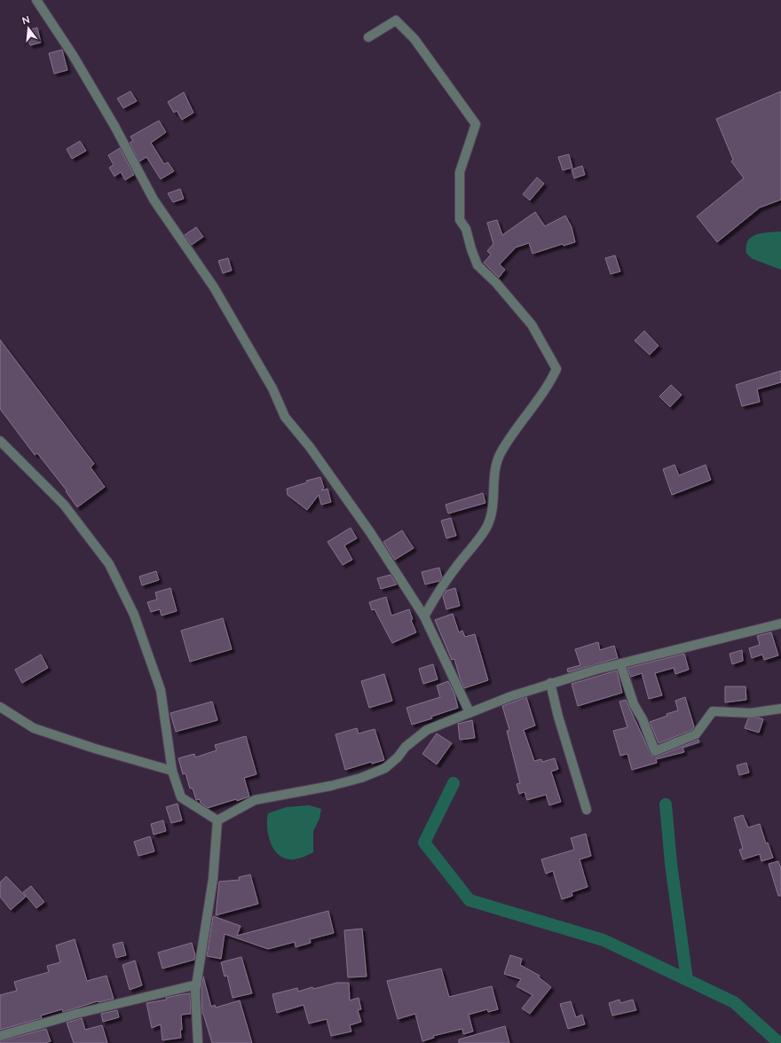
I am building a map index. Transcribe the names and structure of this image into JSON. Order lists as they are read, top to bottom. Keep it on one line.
{"north":"top"}
